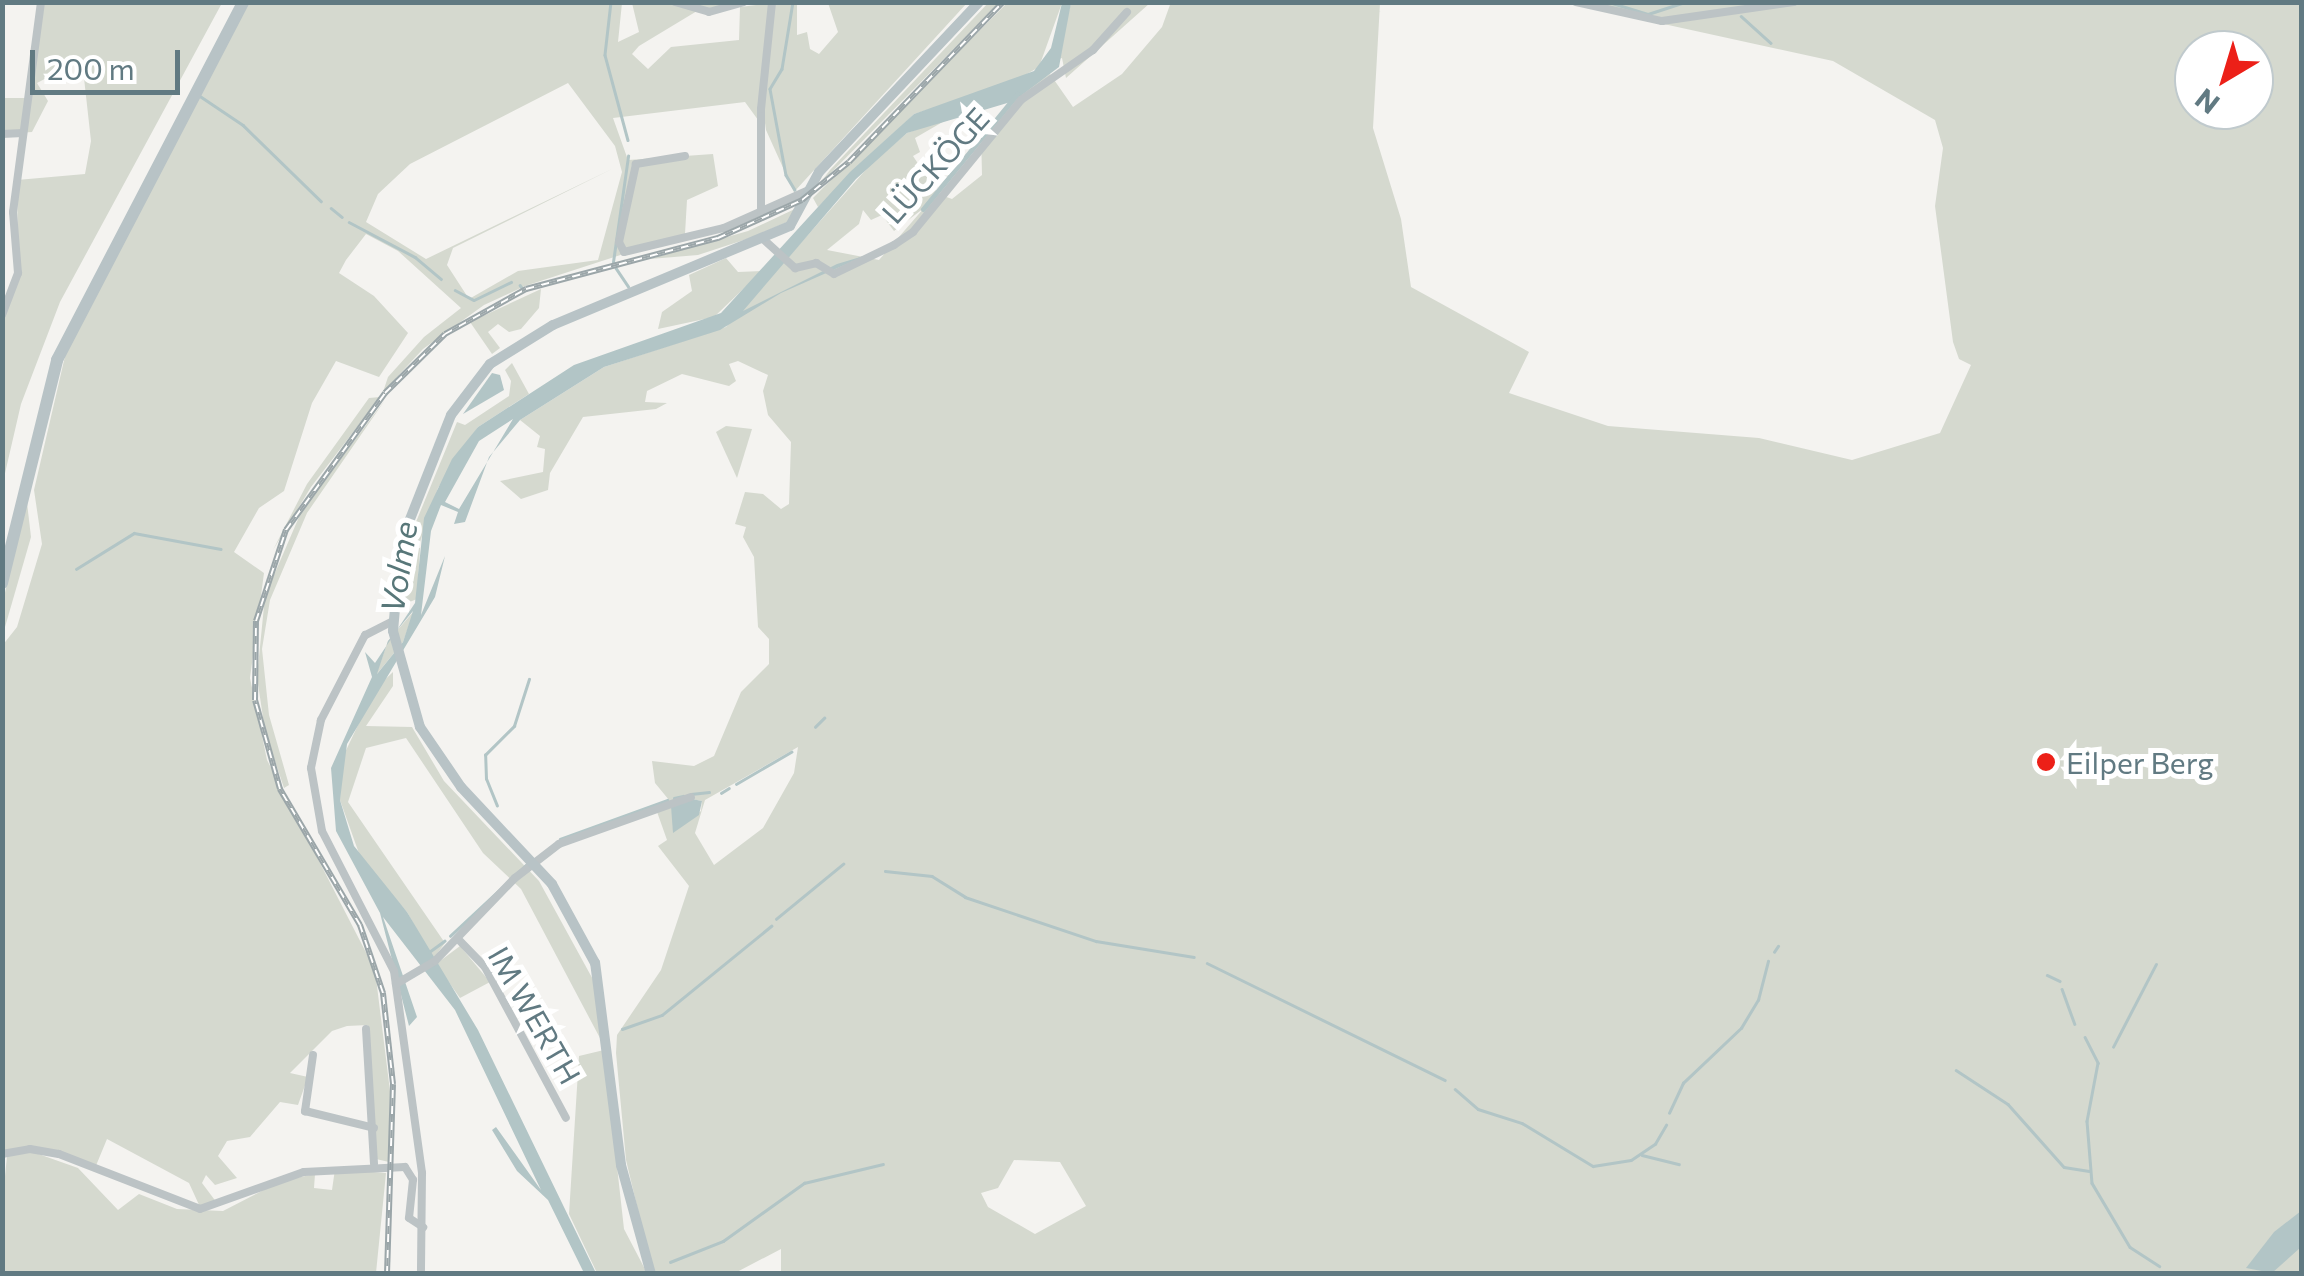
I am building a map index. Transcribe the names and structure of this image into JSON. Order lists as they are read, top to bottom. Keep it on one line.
{"streets":{"street":["LÜCKÖGE","IM WERTH"]},"water":["Volme"],"places":["Eilper Berg"],"scale_bar":"200 m","north":"bottom left"}
